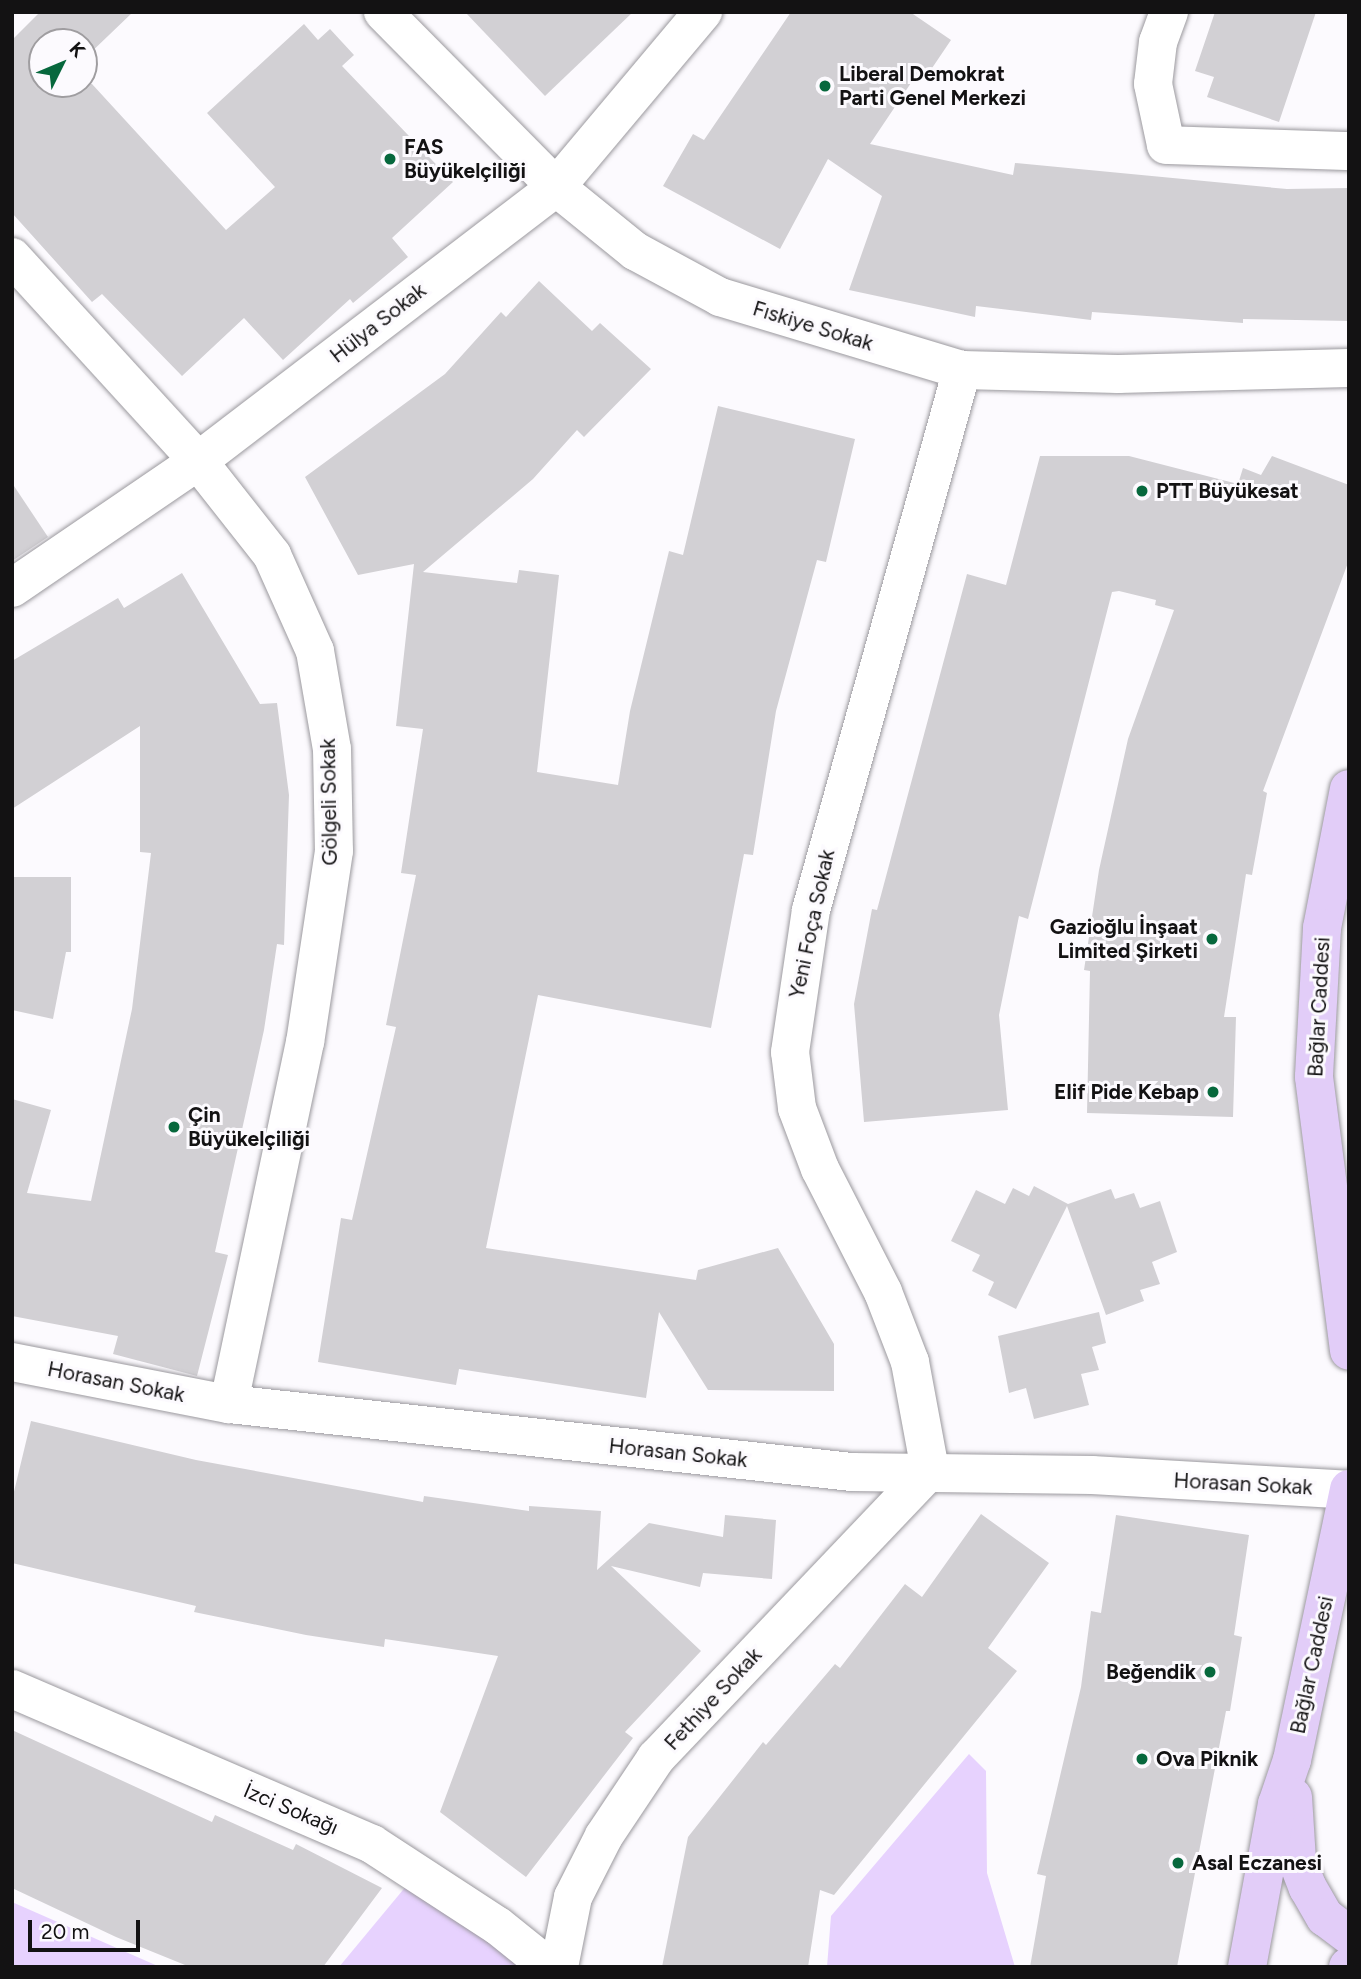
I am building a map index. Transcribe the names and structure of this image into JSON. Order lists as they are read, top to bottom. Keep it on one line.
{"streets":{"main road":["Bağlar Caddesi"],"street":["Hülya Sokak","Fıskiye Sokak","Gölgeli Sokak","Yeni Foça Sokak","Horasan Sokak","Fethiye Sokak","İzci Sokağı"]},"crossings":[["Hülya Sokak","Fıskiye Sokak"],["Hülya Sokak","Gölgeli Sokak"],["Fıskiye Sokak","Yeni Foça Sokak"],["Gölgeli Sokak","Horasan Sokak"],["Yeni Foça Sokak","Horasan Sokak"],["Yeni Foça Sokak","Fethiye Sokak"],["Bağlar Caddesi","Horasan Sokak"],["Horasan Sokak","Fethiye Sokak"]],"places":["Liberal Demokrat Parti Genel Merkezi","FAS Büyükelçiliği","PTT Büyükesat","Gazioğlu İnşaat Limited Şirketi","Elif Pide Kebap","Çin Büyükelçiliği","Beğendik","Ova Piknik","Asal Eczanesi"],"scale_bar":"20 m","north":"top right"}
